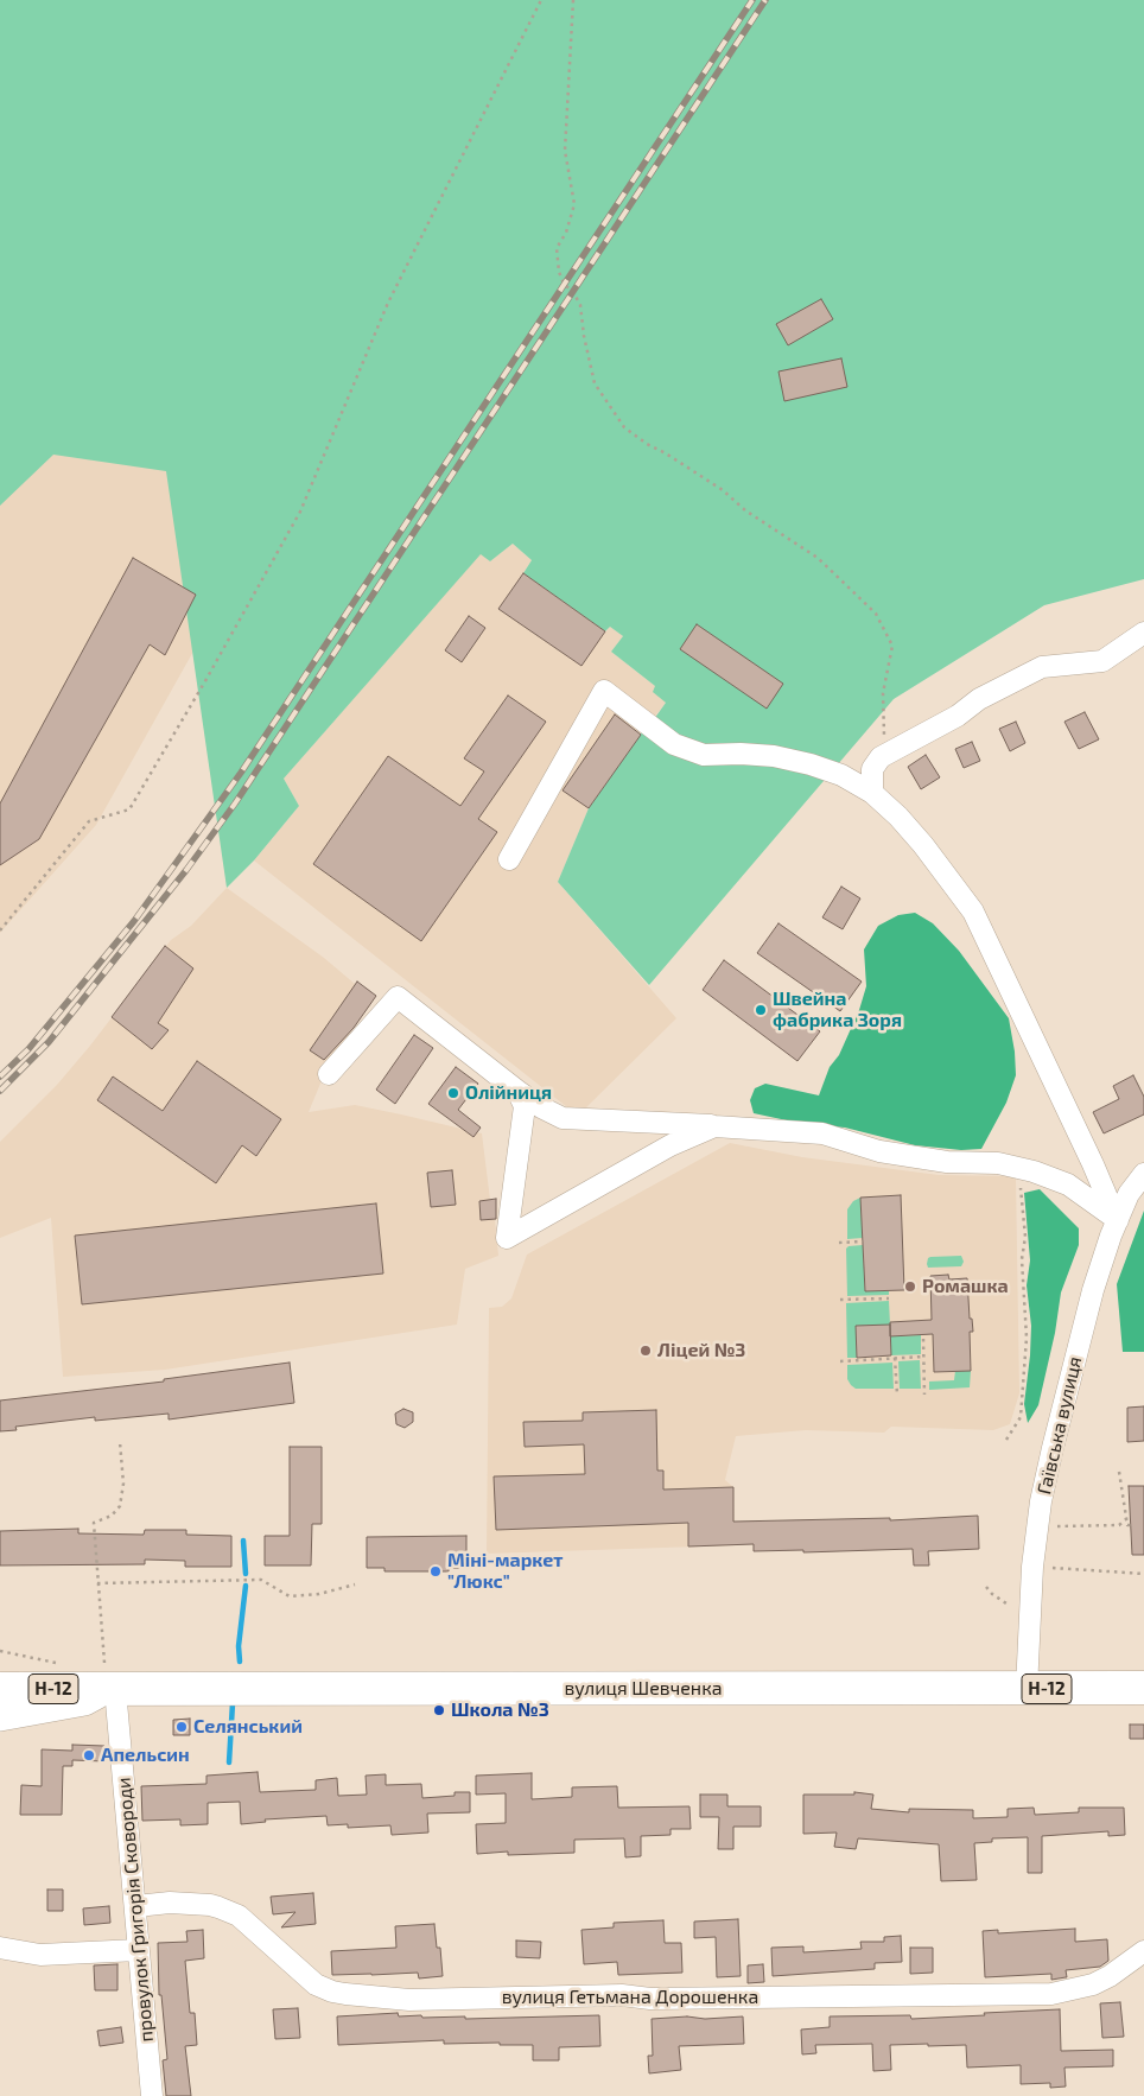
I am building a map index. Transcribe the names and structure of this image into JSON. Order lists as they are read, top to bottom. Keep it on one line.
{"streets":{"main road":["Н-12","вулиця Шевченка"],"street":["Гаївська вулиця","провулок Григорія Сковороди","вулиця Гетьмана Дорошенка"]},"crossings":[["Гаївська вулиця","вулиця Шевченка"],["вулиця Шевченка","провулок Григорія Сковороди"],["провулок Григорія Сковороди","вулиця Гетьмана Дорошенка"]],"places":["Швейна фабрика Зоря","Олійниця","Ромашка","Ліцей №3","Міні-маркет \"Люкс\"","Школа №3","Селянський","Апельсин"]}
